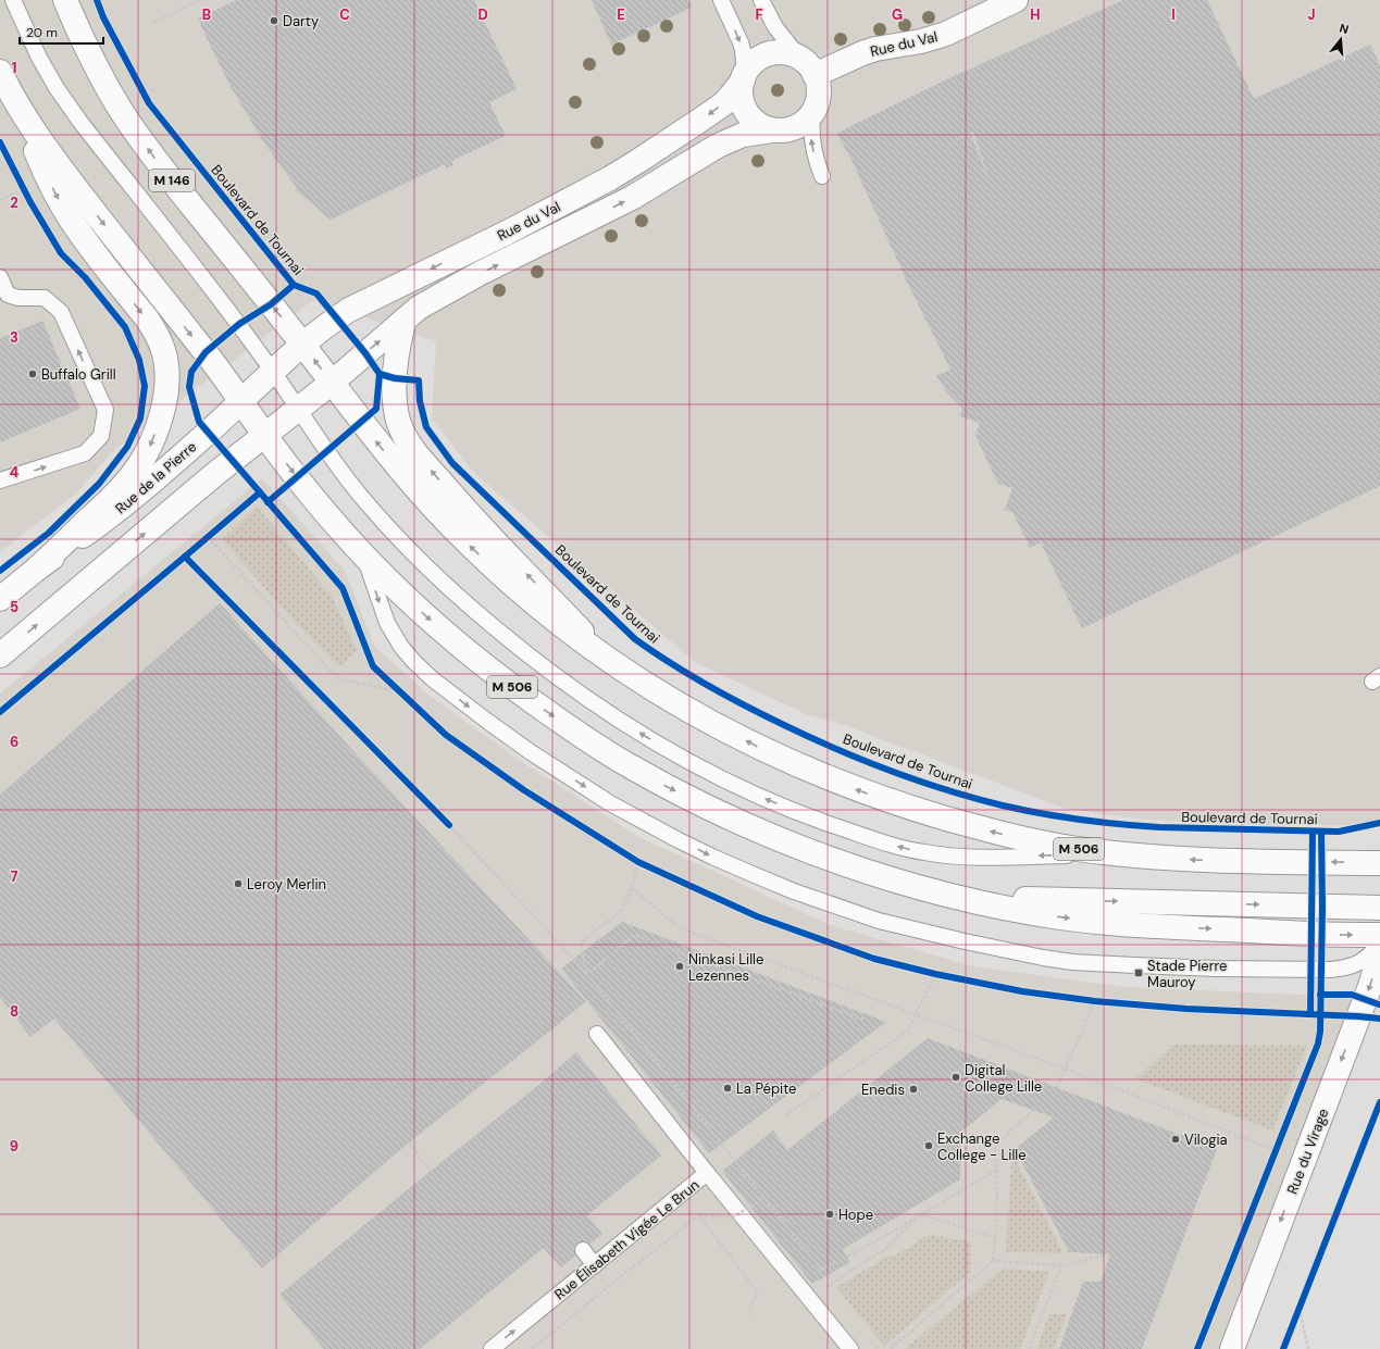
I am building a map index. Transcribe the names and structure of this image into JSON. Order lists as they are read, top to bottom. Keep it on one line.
{"streets":{"main road":["Rue du Val","M 146","Rue de la Pierre","M 506","Rue du Virage"],"lane":["Rue Élisabeth Vigée Le Brun"],"cycle path":["Boulevard de Tournai"]},"crossings":[["Rue du Val","M 146"],["Rue du Val","Rue de la Pierre"],["Rue du Val","M 506"],["M 146","Rue de la Pierre"],["M 146","M 506"],["Rue de la Pierre","M 506"]],"one_way":["Rue du Virage"],"places":{"other":["Darty","Buffalo Grill","Leroy Merlin","Ninkasi Lille Lezennes","Digital College Lille","La Pépite","Enedis","Vilogia","Exchange College - Lille","Hope"],"transit":["Stade Pierre Mauroy"]},"scale_bar":"20 m","north":"top","grid":{"columns":["B","C","D","E","F","G","H","I","J"],"rows":["1","2","3","4","5","6","7","8","9"]}}
